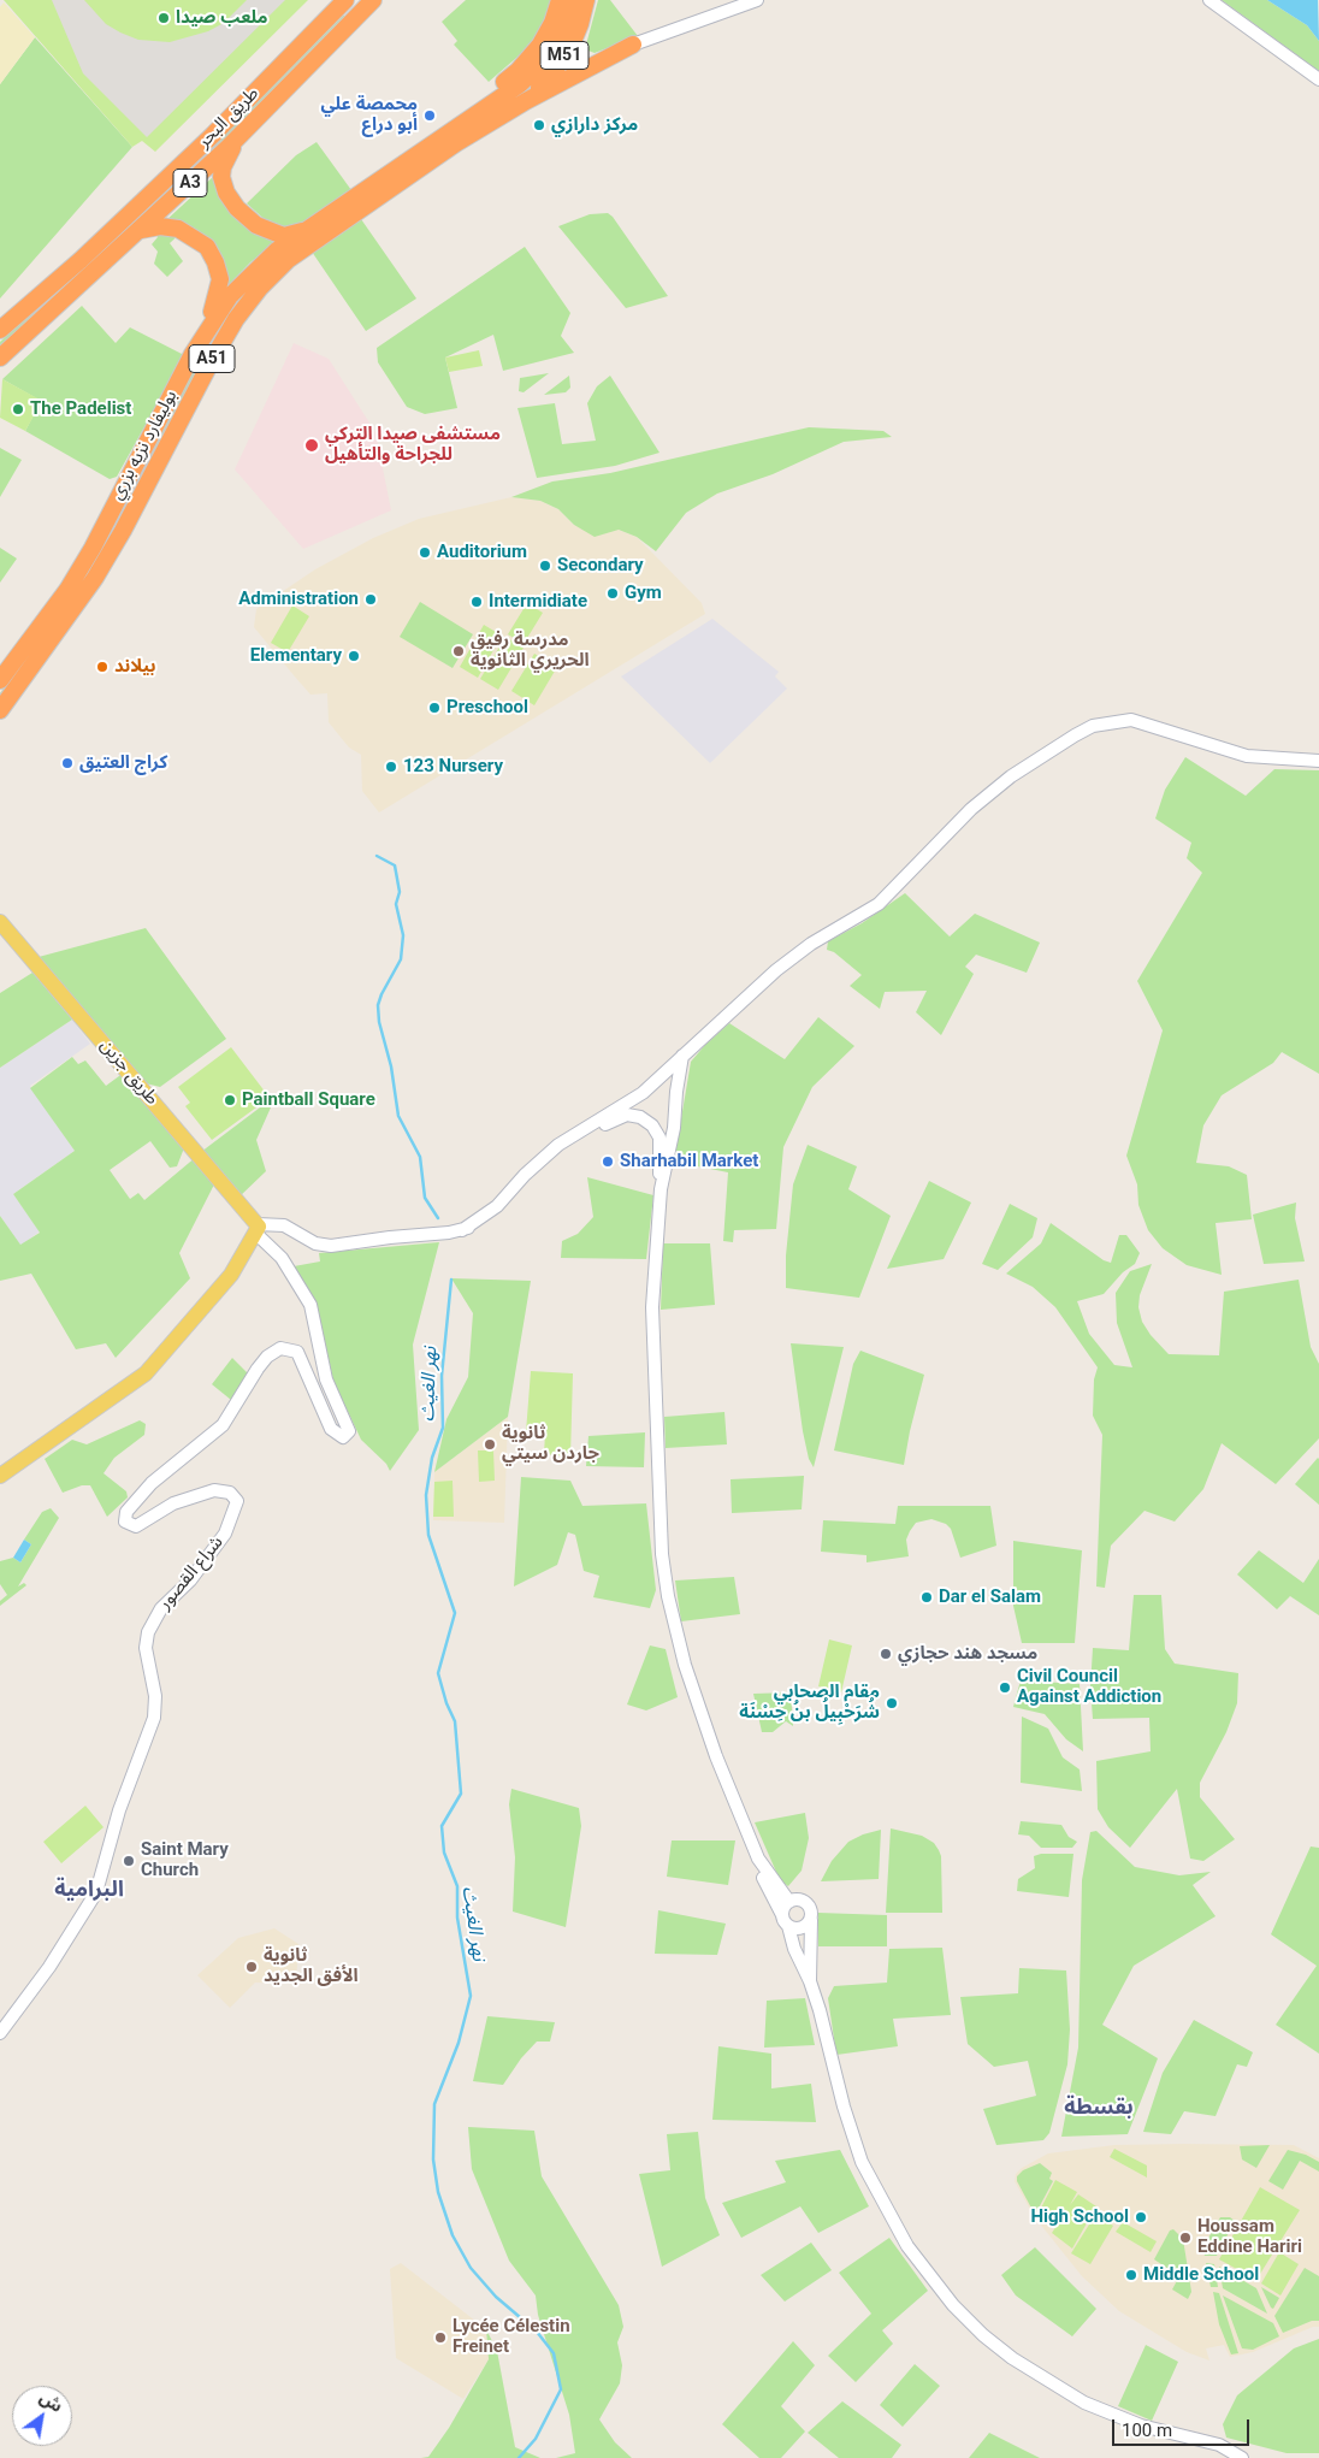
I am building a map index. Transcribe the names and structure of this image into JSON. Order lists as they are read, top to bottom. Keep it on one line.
{"streets":{"highway":["M51","طريق البحر","A3","A51","بوليفارد نزيه بزري"],"main road":["طريق جزين"],"street":["شراع القصور"]},"crossings":[["M51","بوليفارد نزيه بزري"],["طريق جزين","شراع القصور"]],"districts":["البرامية","بقسطة"],"water":["نهر الغيث"],"places":["ملعب صيدا","محمصة علي أبو دراع","مركز دارازي","The Padelist","مستشفى صيدا التركي للجراحة والتأهيل","Auditorium","Secondary","Gym","Administration","Intermidiate","مدرسة رفيق الحريري الثانوية","Elementary","بيلاند","Preschool","كراج العتيق","123 Nursery","Paintball Square","Sharhabil Market","ثانوية جاردن سيتي","Dar el Salam","مسجد هند حجازي","Civil Council Against Addiction","مقام الصحابي شُرَحْبِيلُ بنُ حِسْنَة","Saint Mary Church","ثانوية الأفق الجديد","High School","Houssam Eddine Hariri","Middle School","Lycée Célestin Freinet"],"scale_bar":"100 m","north":"top right"}
